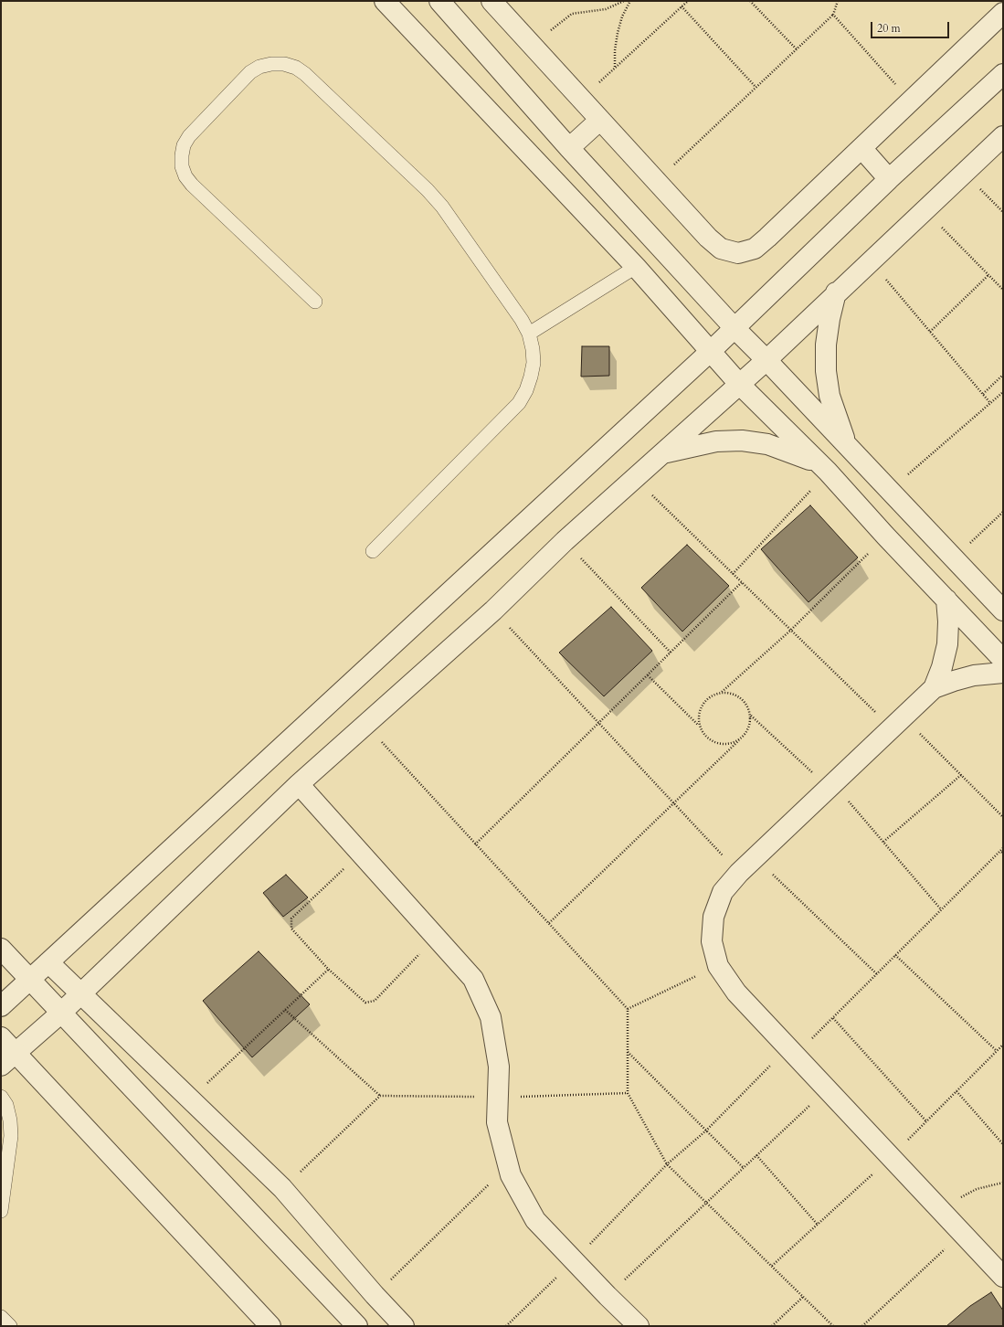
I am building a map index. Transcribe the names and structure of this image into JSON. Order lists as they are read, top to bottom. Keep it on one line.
{"scale_bar":"20 m"}
